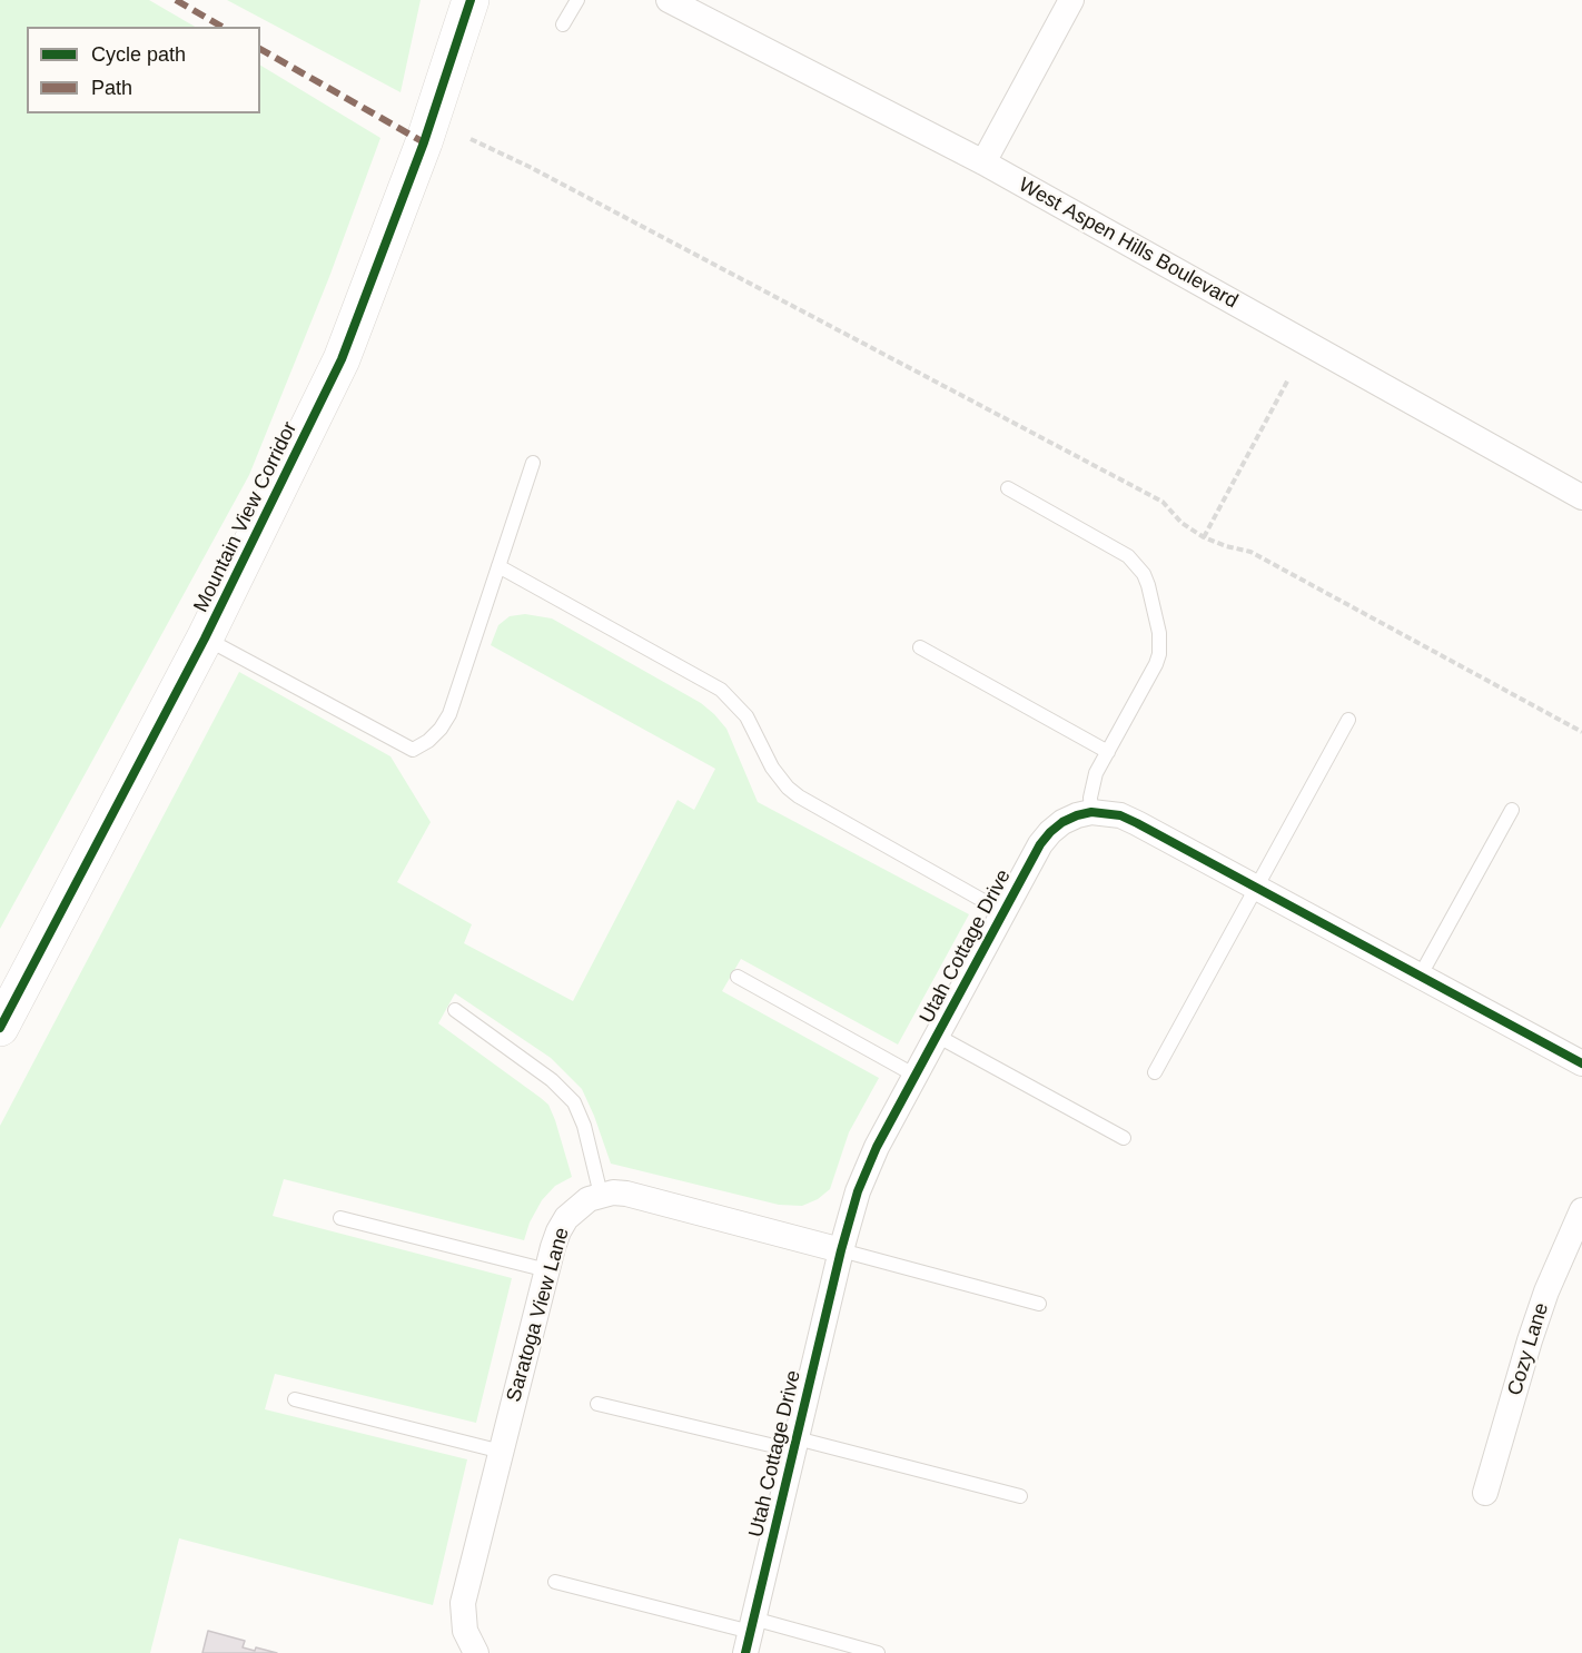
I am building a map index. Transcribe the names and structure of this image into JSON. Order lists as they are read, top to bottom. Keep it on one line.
{"streets":{"highway":["Mountain View Corridor"],"street":["West Aspen Hills Boulevard","Utah Cottage Drive","Saratoga View Lane","Cozy Lane"]},"legend":["Cycle path","Path"]}
